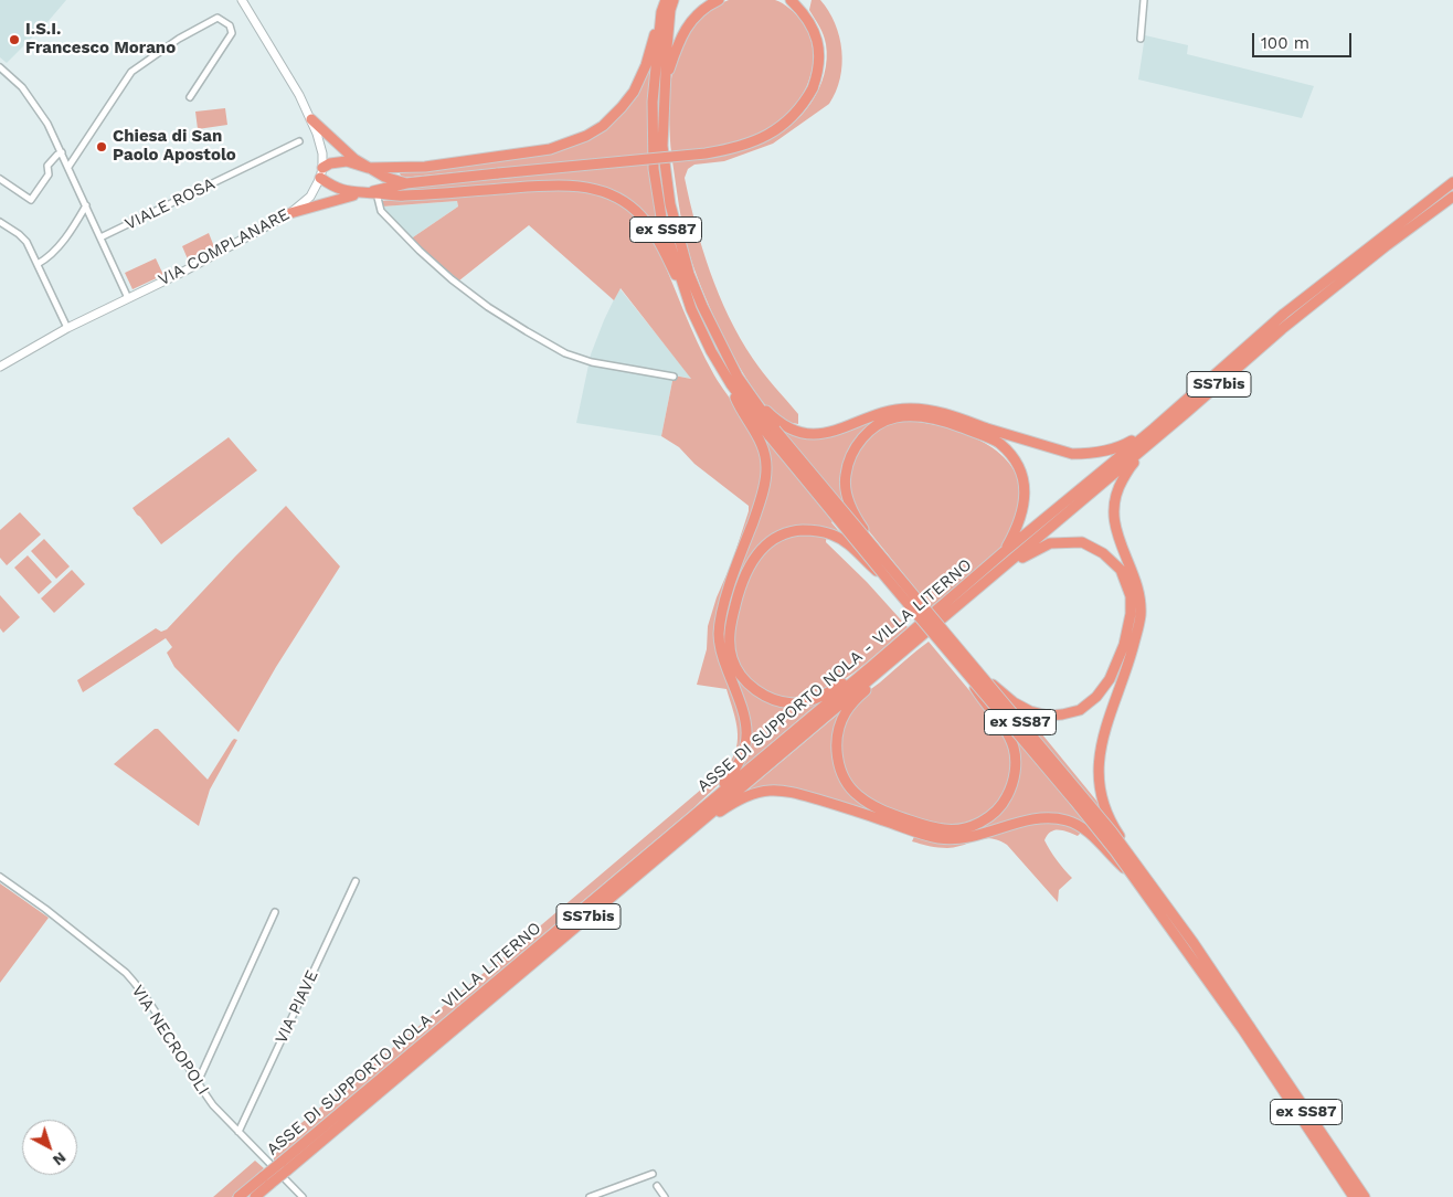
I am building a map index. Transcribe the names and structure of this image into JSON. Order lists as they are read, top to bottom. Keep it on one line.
{"streets":{"highway":["ex SS87","SS7bis","ASSE DI SUPPORTO NOLA - VILLA LITERNO"],"main road":["VIA COMPLANARE"],"street":["VIALE ROSA","VIA PIAVE","VIA NECROPOLI"]},"crossings":[["VIA PIAVE","VIA NECROPOLI"]],"places":["I.S.I. Francesco Morano","Chiesa di San Paolo Apostolo"],"scale_bar":"100 m","north":"bottom right"}
